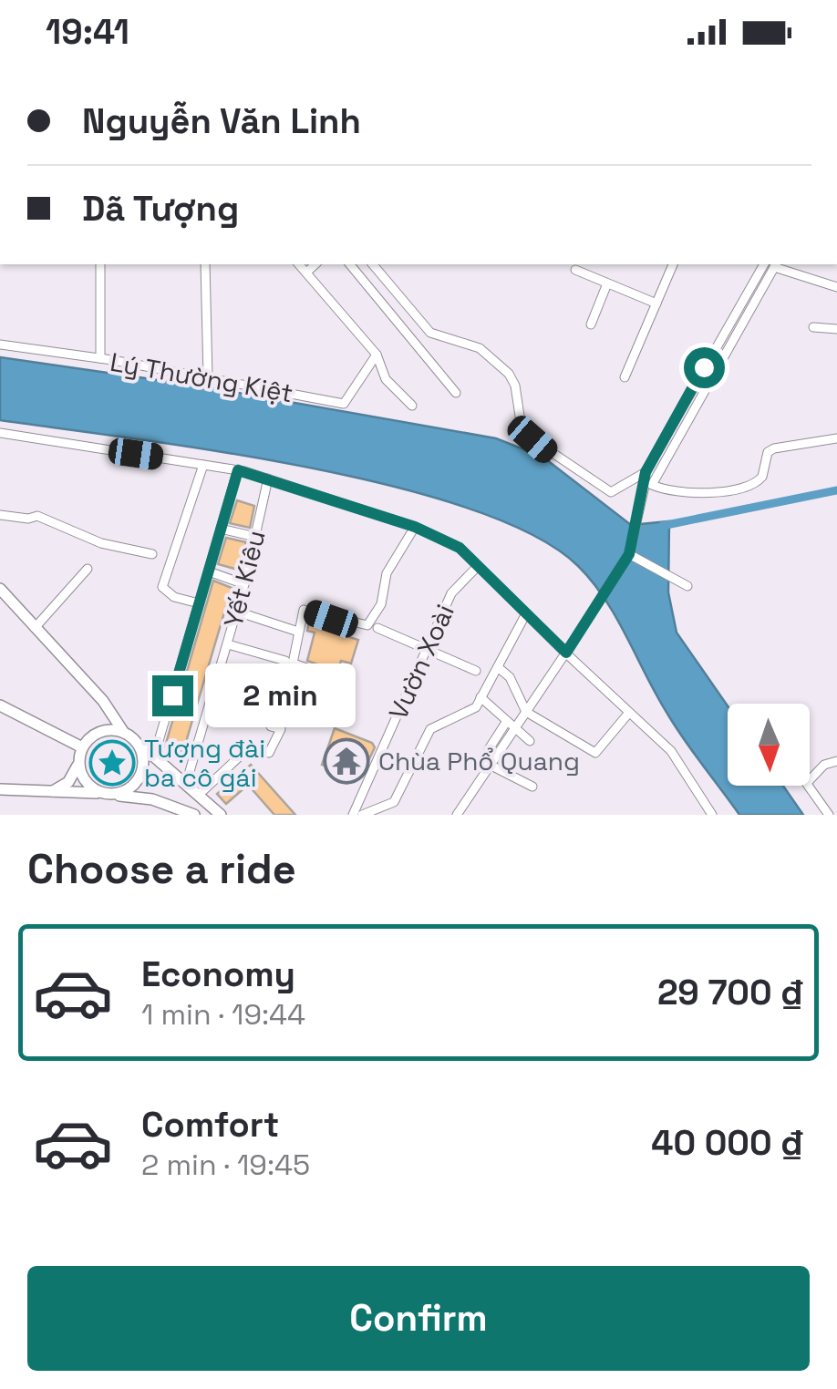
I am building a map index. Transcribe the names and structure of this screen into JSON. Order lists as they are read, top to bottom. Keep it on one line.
{"streets":{"street":["Lý Thường Kiệt","Yết Kiêu","Vườn Xoài"]},"places":{"temple":["Chùa Phổ Quang"],"place":["Tượng đài ba cô gái"]},"north":"bottom","page":{"status":"19:41","banner":["Nguyễn Văn Linh","Dã Tượng"],"bubble":"2 min","heading":"Choose a ride","list":[{"name":"Economy","note":"1 min · 19:44","value":"29 700 ₫"},{"name":"Comfort","note":"2 min · 19:45","value":"40 000 ₫"}],"buttons":"Confirm"}}
